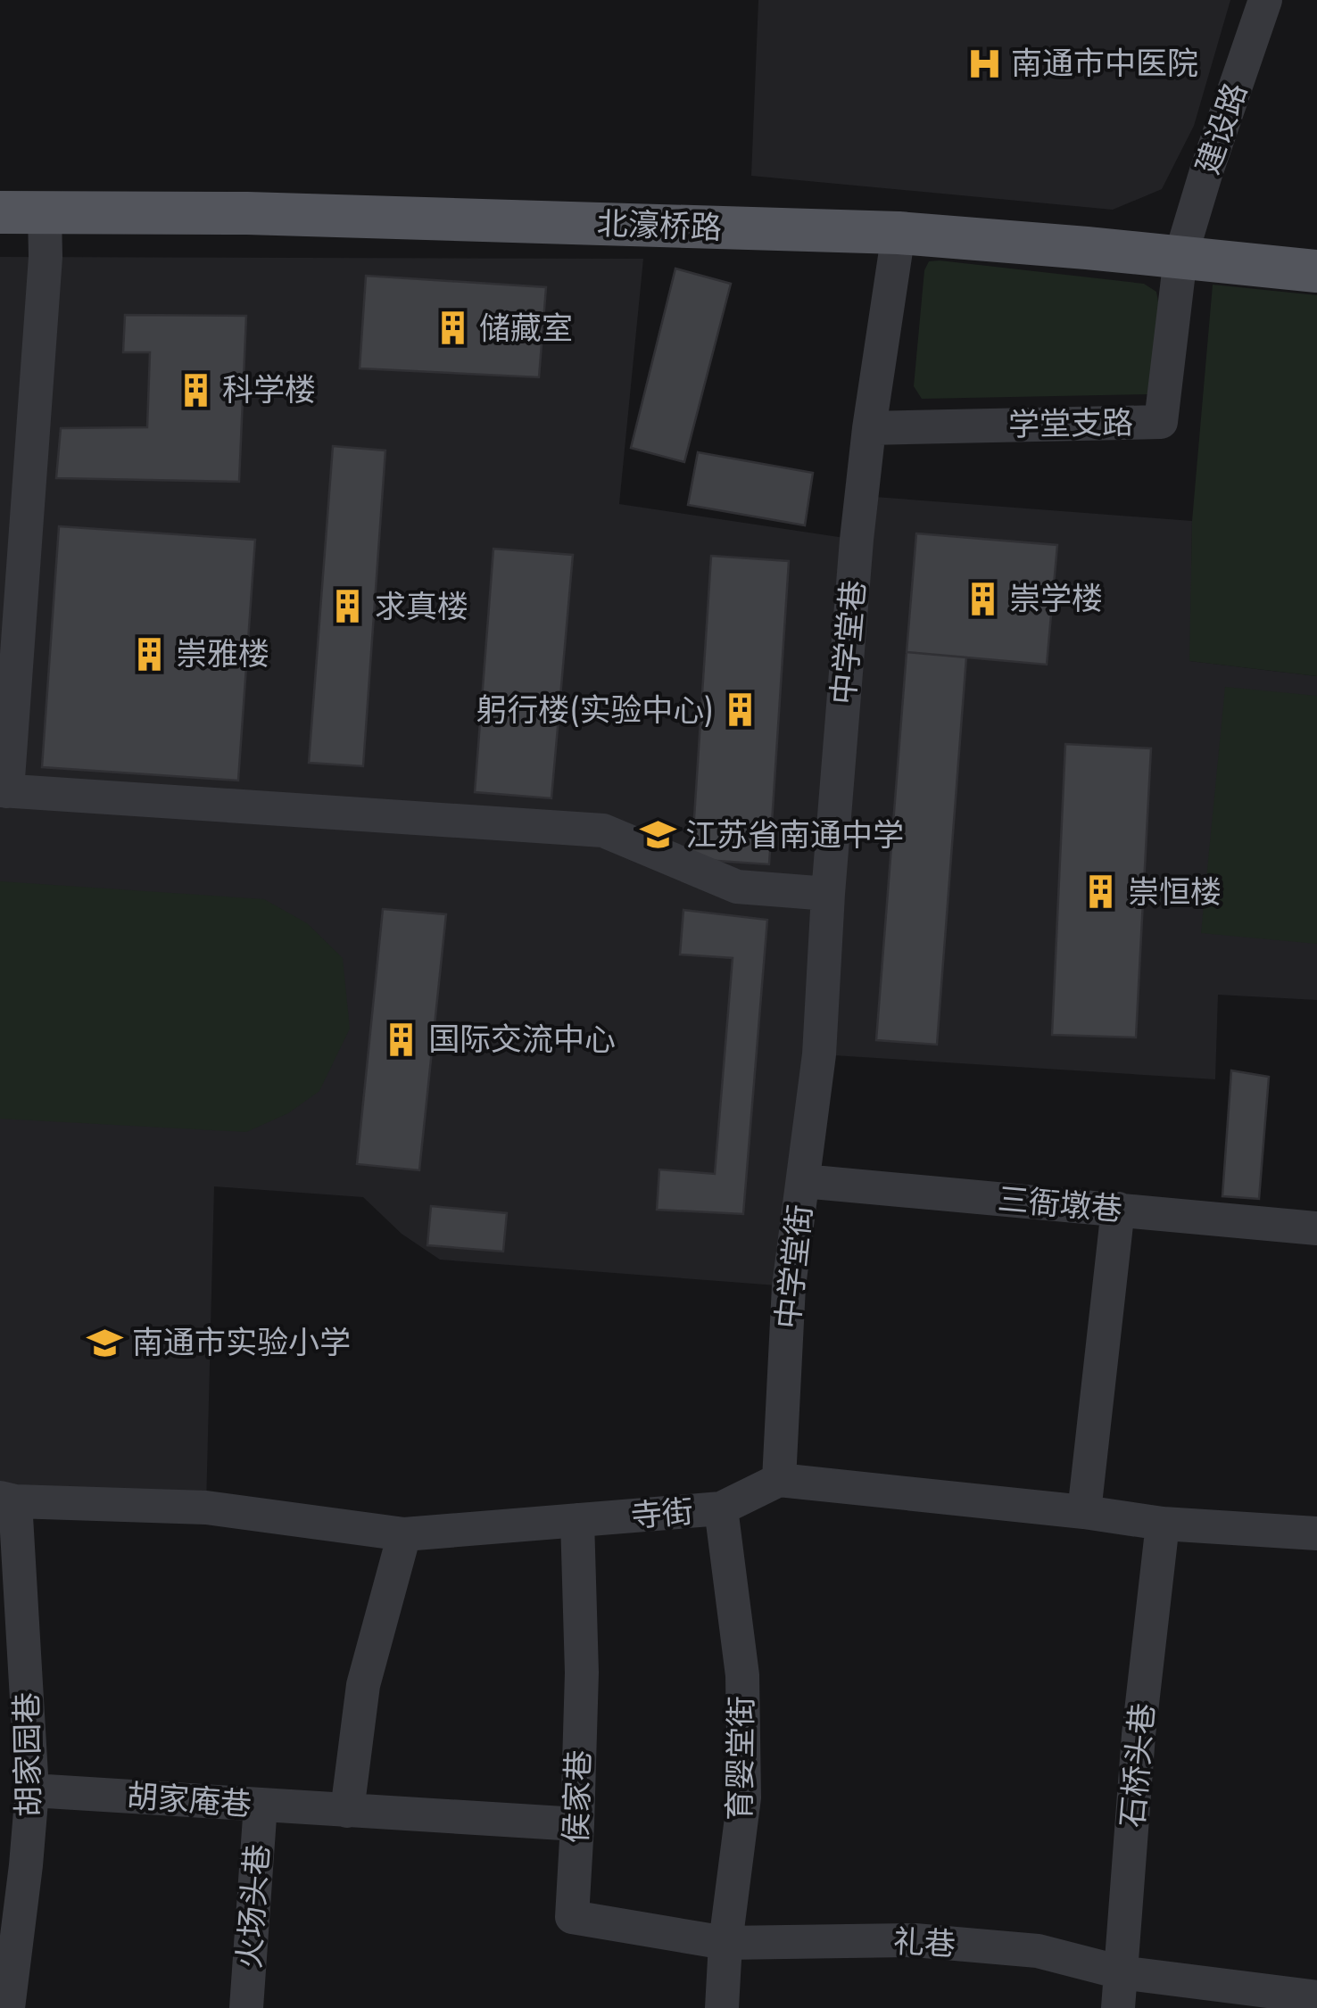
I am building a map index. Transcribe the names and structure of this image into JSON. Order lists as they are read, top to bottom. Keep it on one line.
{"streets":{"main road":["北濠桥路"],"street":["建设路","学堂支路","中学堂巷","三衙墩巷","中学堂街","寺街","胡家园巷","育婴堂街","石桥头巷","侯家巷","胡家庵巷","火场头巷","礼巷"]},"crossings":[["建设路","北濠桥路"],["建设路","学堂支路"],["北濠桥路","学堂支路"],["北濠桥路","中学堂巷"],["学堂支路","中学堂巷"],["中学堂巷","中学堂街"],["三衙墩巷","中学堂街"],["中学堂街","寺街"],["寺街","胡家园巷"],["寺街","育婴堂街"],["寺街","侯家巷"],["胡家园巷","胡家庵巷"],["育婴堂街","侯家巷"],["育婴堂街","礼巷"],["石桥头巷","礼巷"],["侯家巷","胡家庵巷"],["侯家巷","礼巷"],["胡家庵巷","火场头巷"]],"places":{"hospital":["南通市中医院"],"building":["储藏室","科学楼","崇学楼","求真楼","崇雅楼","躬行楼(实验中心)","崇恒楼","国际交流中心"],"school or university":["江苏省南通中学","南通市实验小学"]}}
